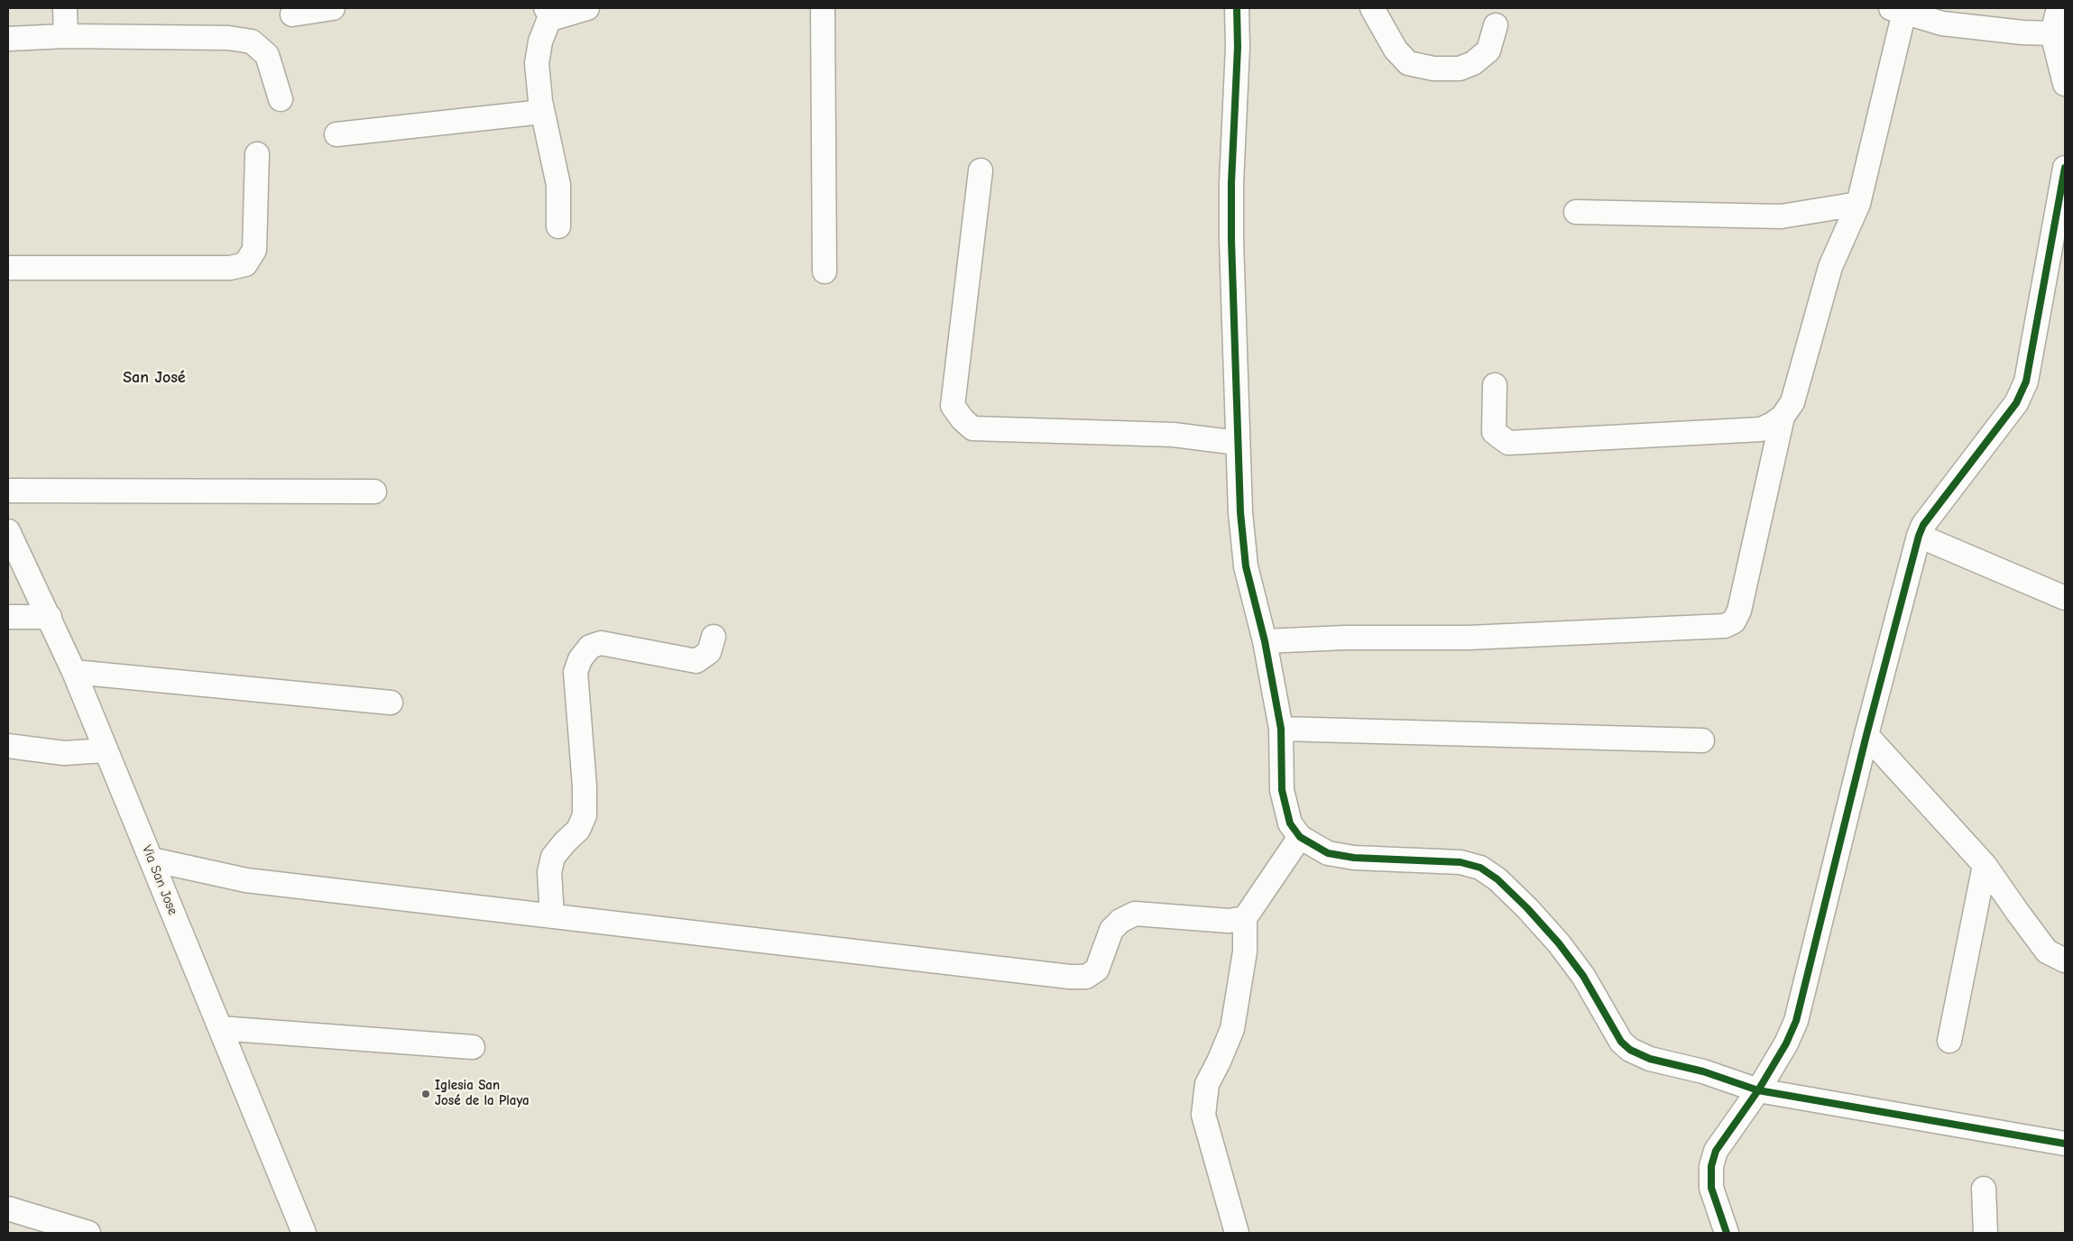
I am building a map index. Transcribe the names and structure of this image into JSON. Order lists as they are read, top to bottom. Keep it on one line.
{"streets":{"street":["Via San Jose"]},"districts":["San José"],"places":["Iglesia San José de la Playa"]}
